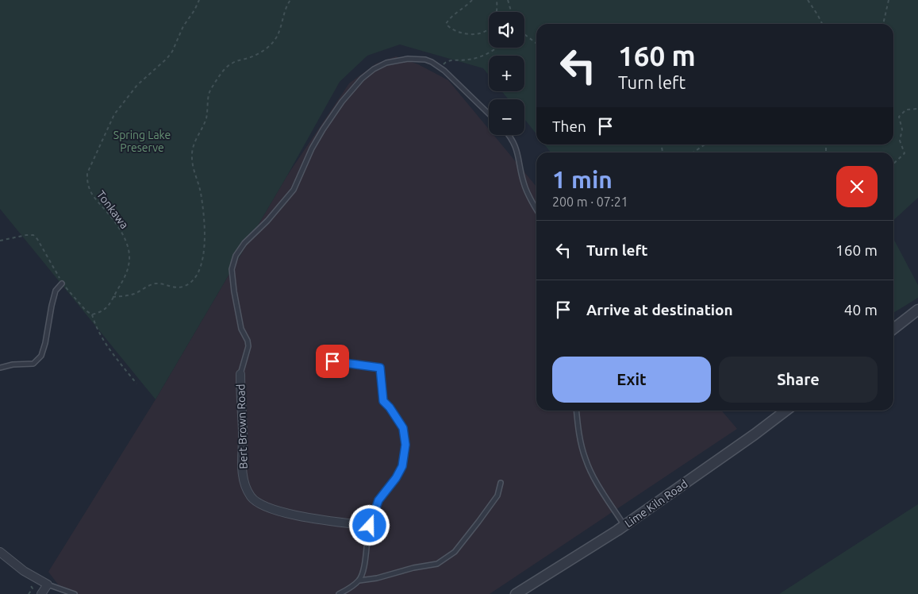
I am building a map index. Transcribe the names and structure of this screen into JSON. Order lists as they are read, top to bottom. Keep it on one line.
{"streets":{"street":["Bert Brown Road","Lime Kiln Road"],"path":["Tonkawa"]},"parks":["Spring Lake Preserve"],"page":{"map_buttons":["+","−"],"turn":["160 m","Turn left"],"then":"Then","heading":["1 min","200 m · 07:21"],"list":[{"name":"Turn left","value":"160 m"},{"name":"Arrive at destination","value":"40 m"}],"buttons":["Exit","Share"]}}
